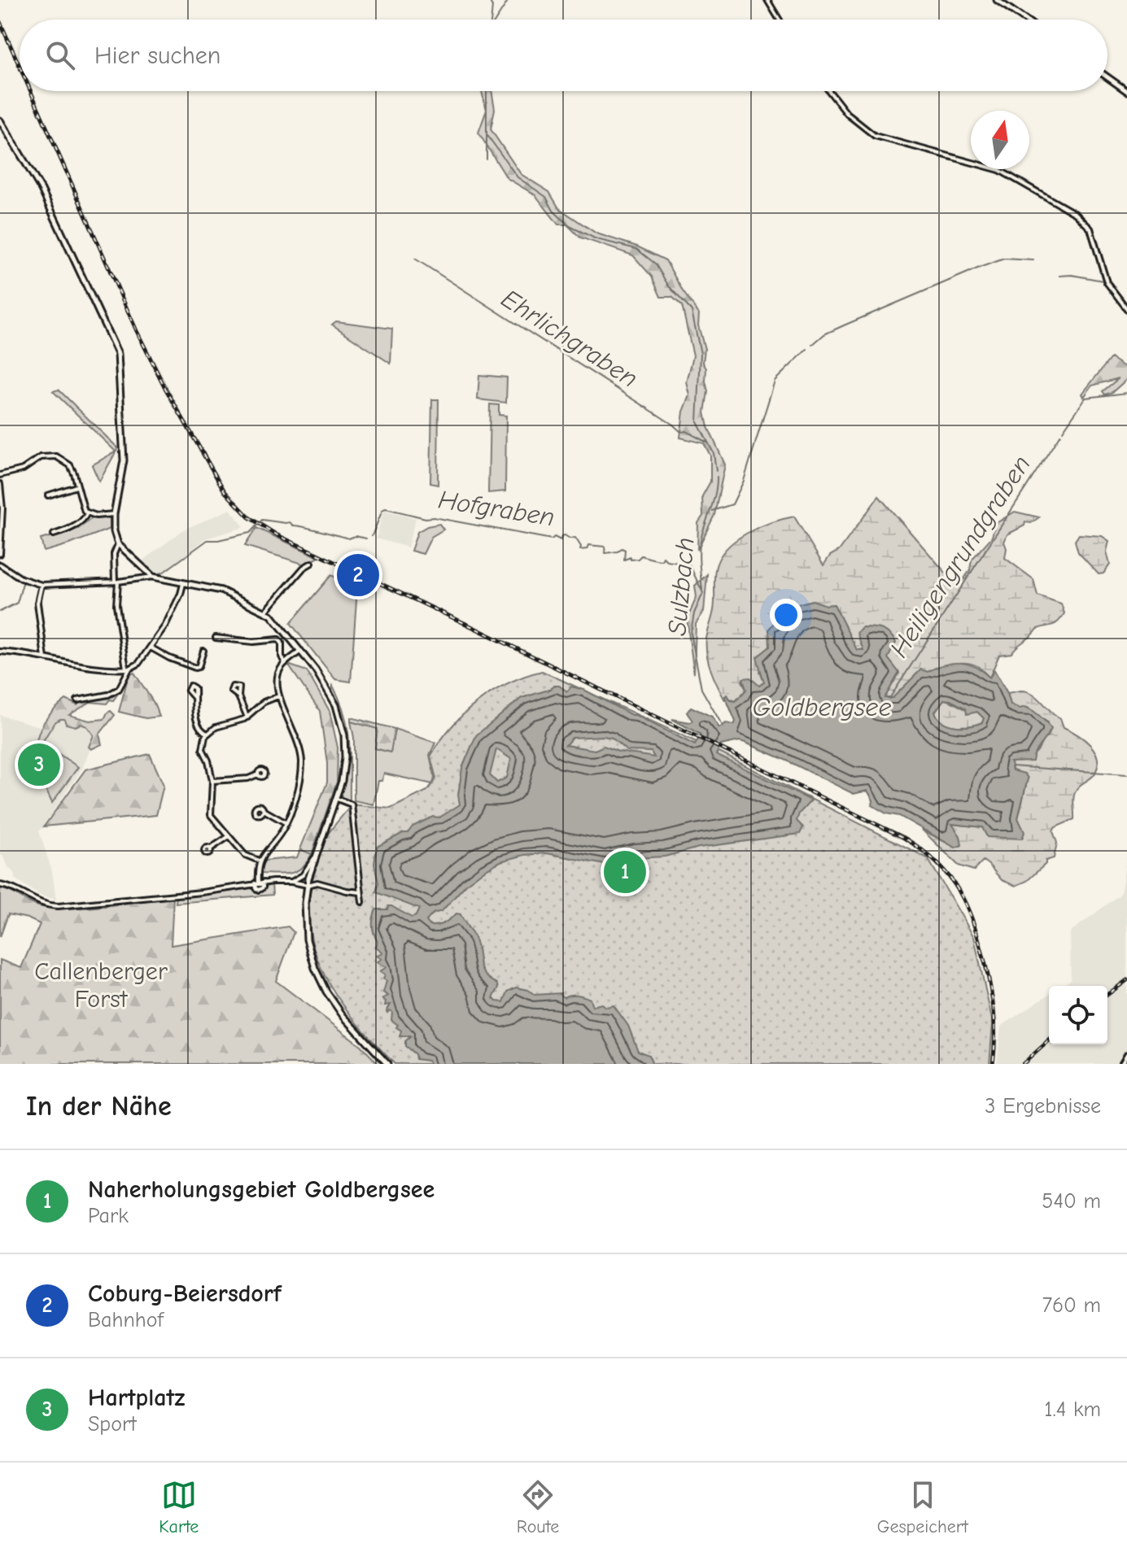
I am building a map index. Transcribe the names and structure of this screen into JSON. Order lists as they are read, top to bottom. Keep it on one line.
{"water":["Ehrlichgraben","Hofgraben","Heiligengrundgraben","Sulzbach","Goldbergsee"],"parks":["Callenberger Forst"],"north":"top","page":{"search":"Hier suchen","pins":["2","3","1"],"heading":["In der Nähe","3 Ergebnisse"],"list":[{"mark":"1","name":"Naherholungsgebiet Goldbergsee","note":"Park","value":"540 m"},{"mark":"2","name":"Coburg-Beiersdorf","note":"Bahnhof","value":"760 m"},{"mark":"3","name":"Hartplatz","note":"Sport","value":"1.4 km"}],"nav":["Karte","Route","Gespeichert"]}}
